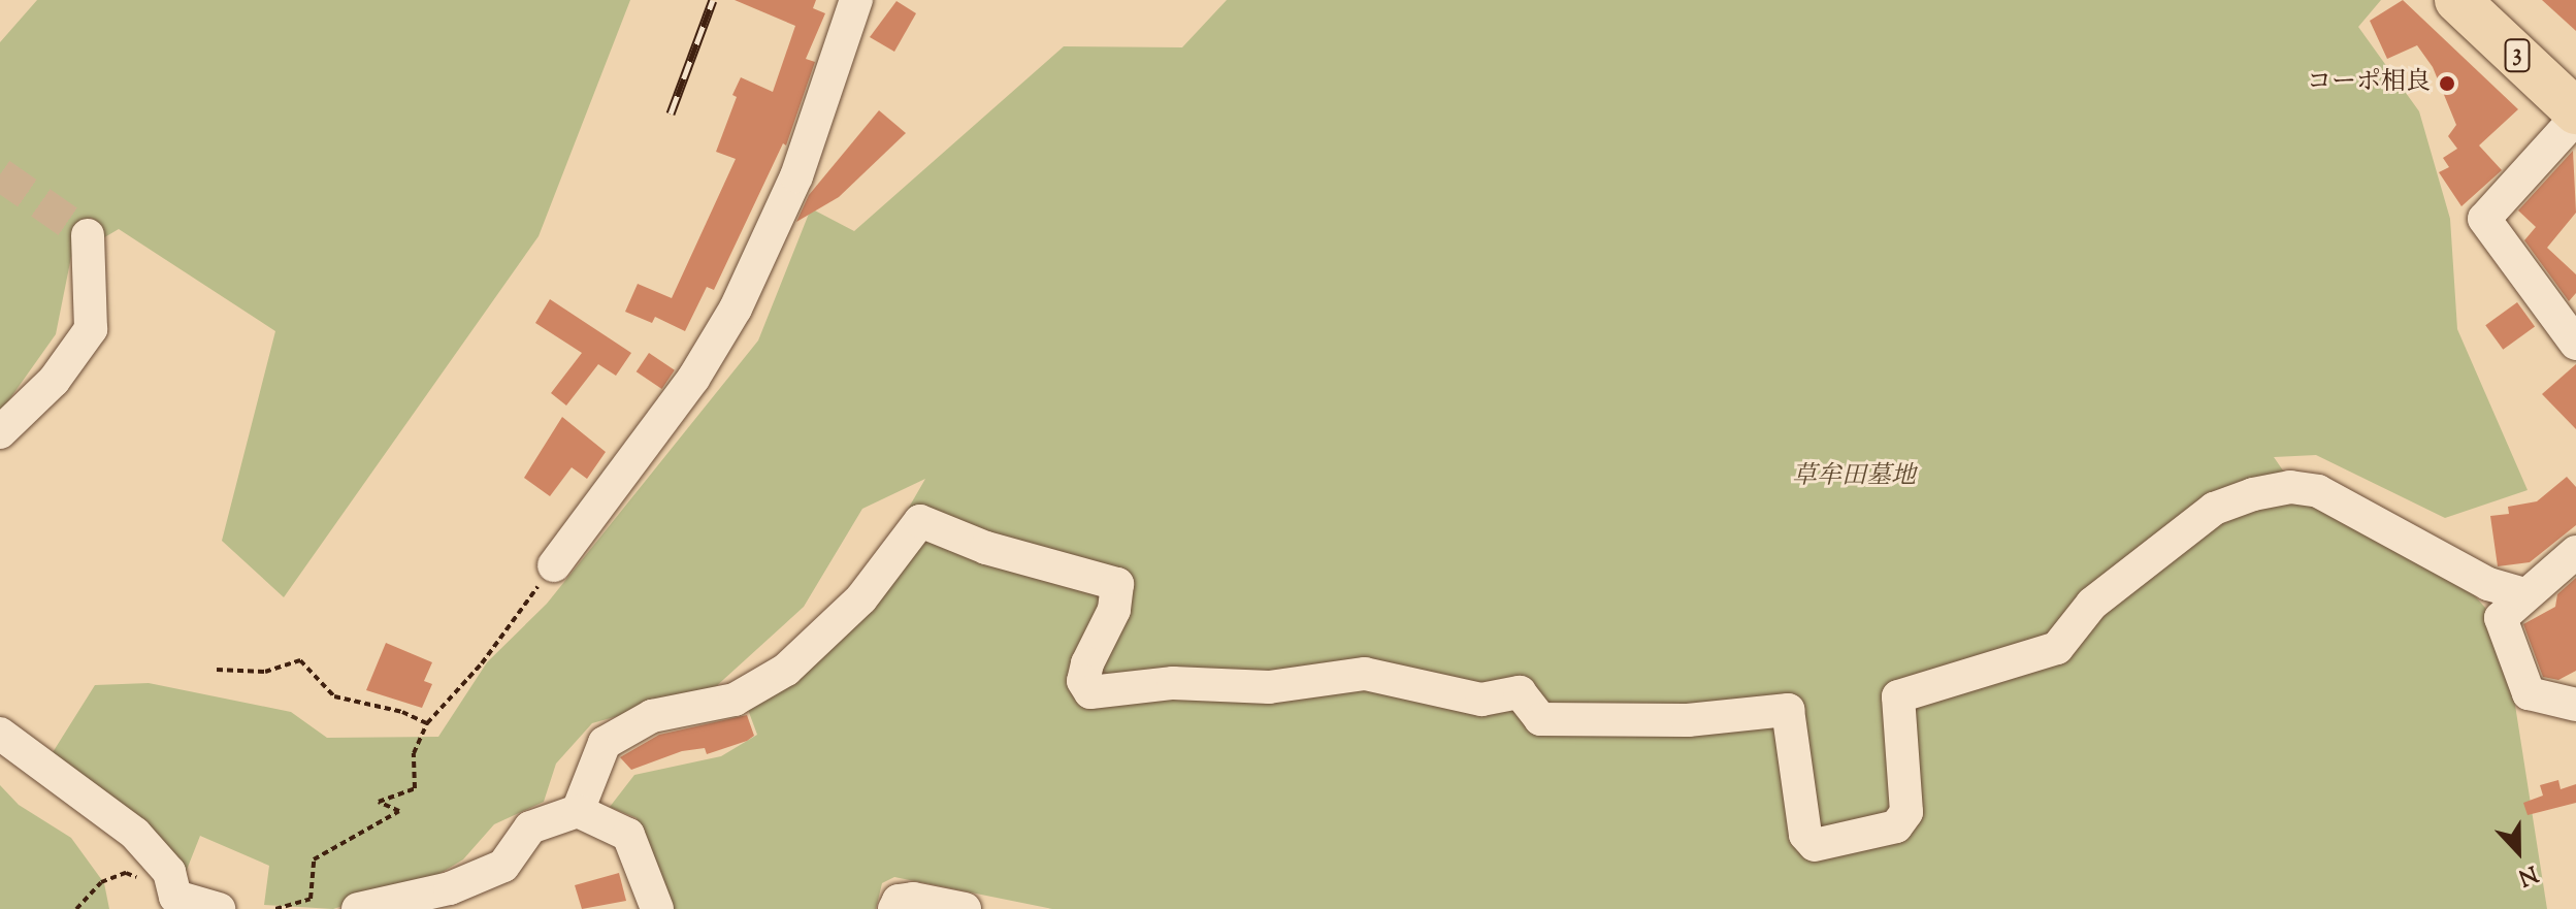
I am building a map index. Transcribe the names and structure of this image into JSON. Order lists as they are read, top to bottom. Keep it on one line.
{"streets":{"highway":["3"]},"parks":["草牟田墓地"],"places":["コーポ相良"],"north":"bottom"}
